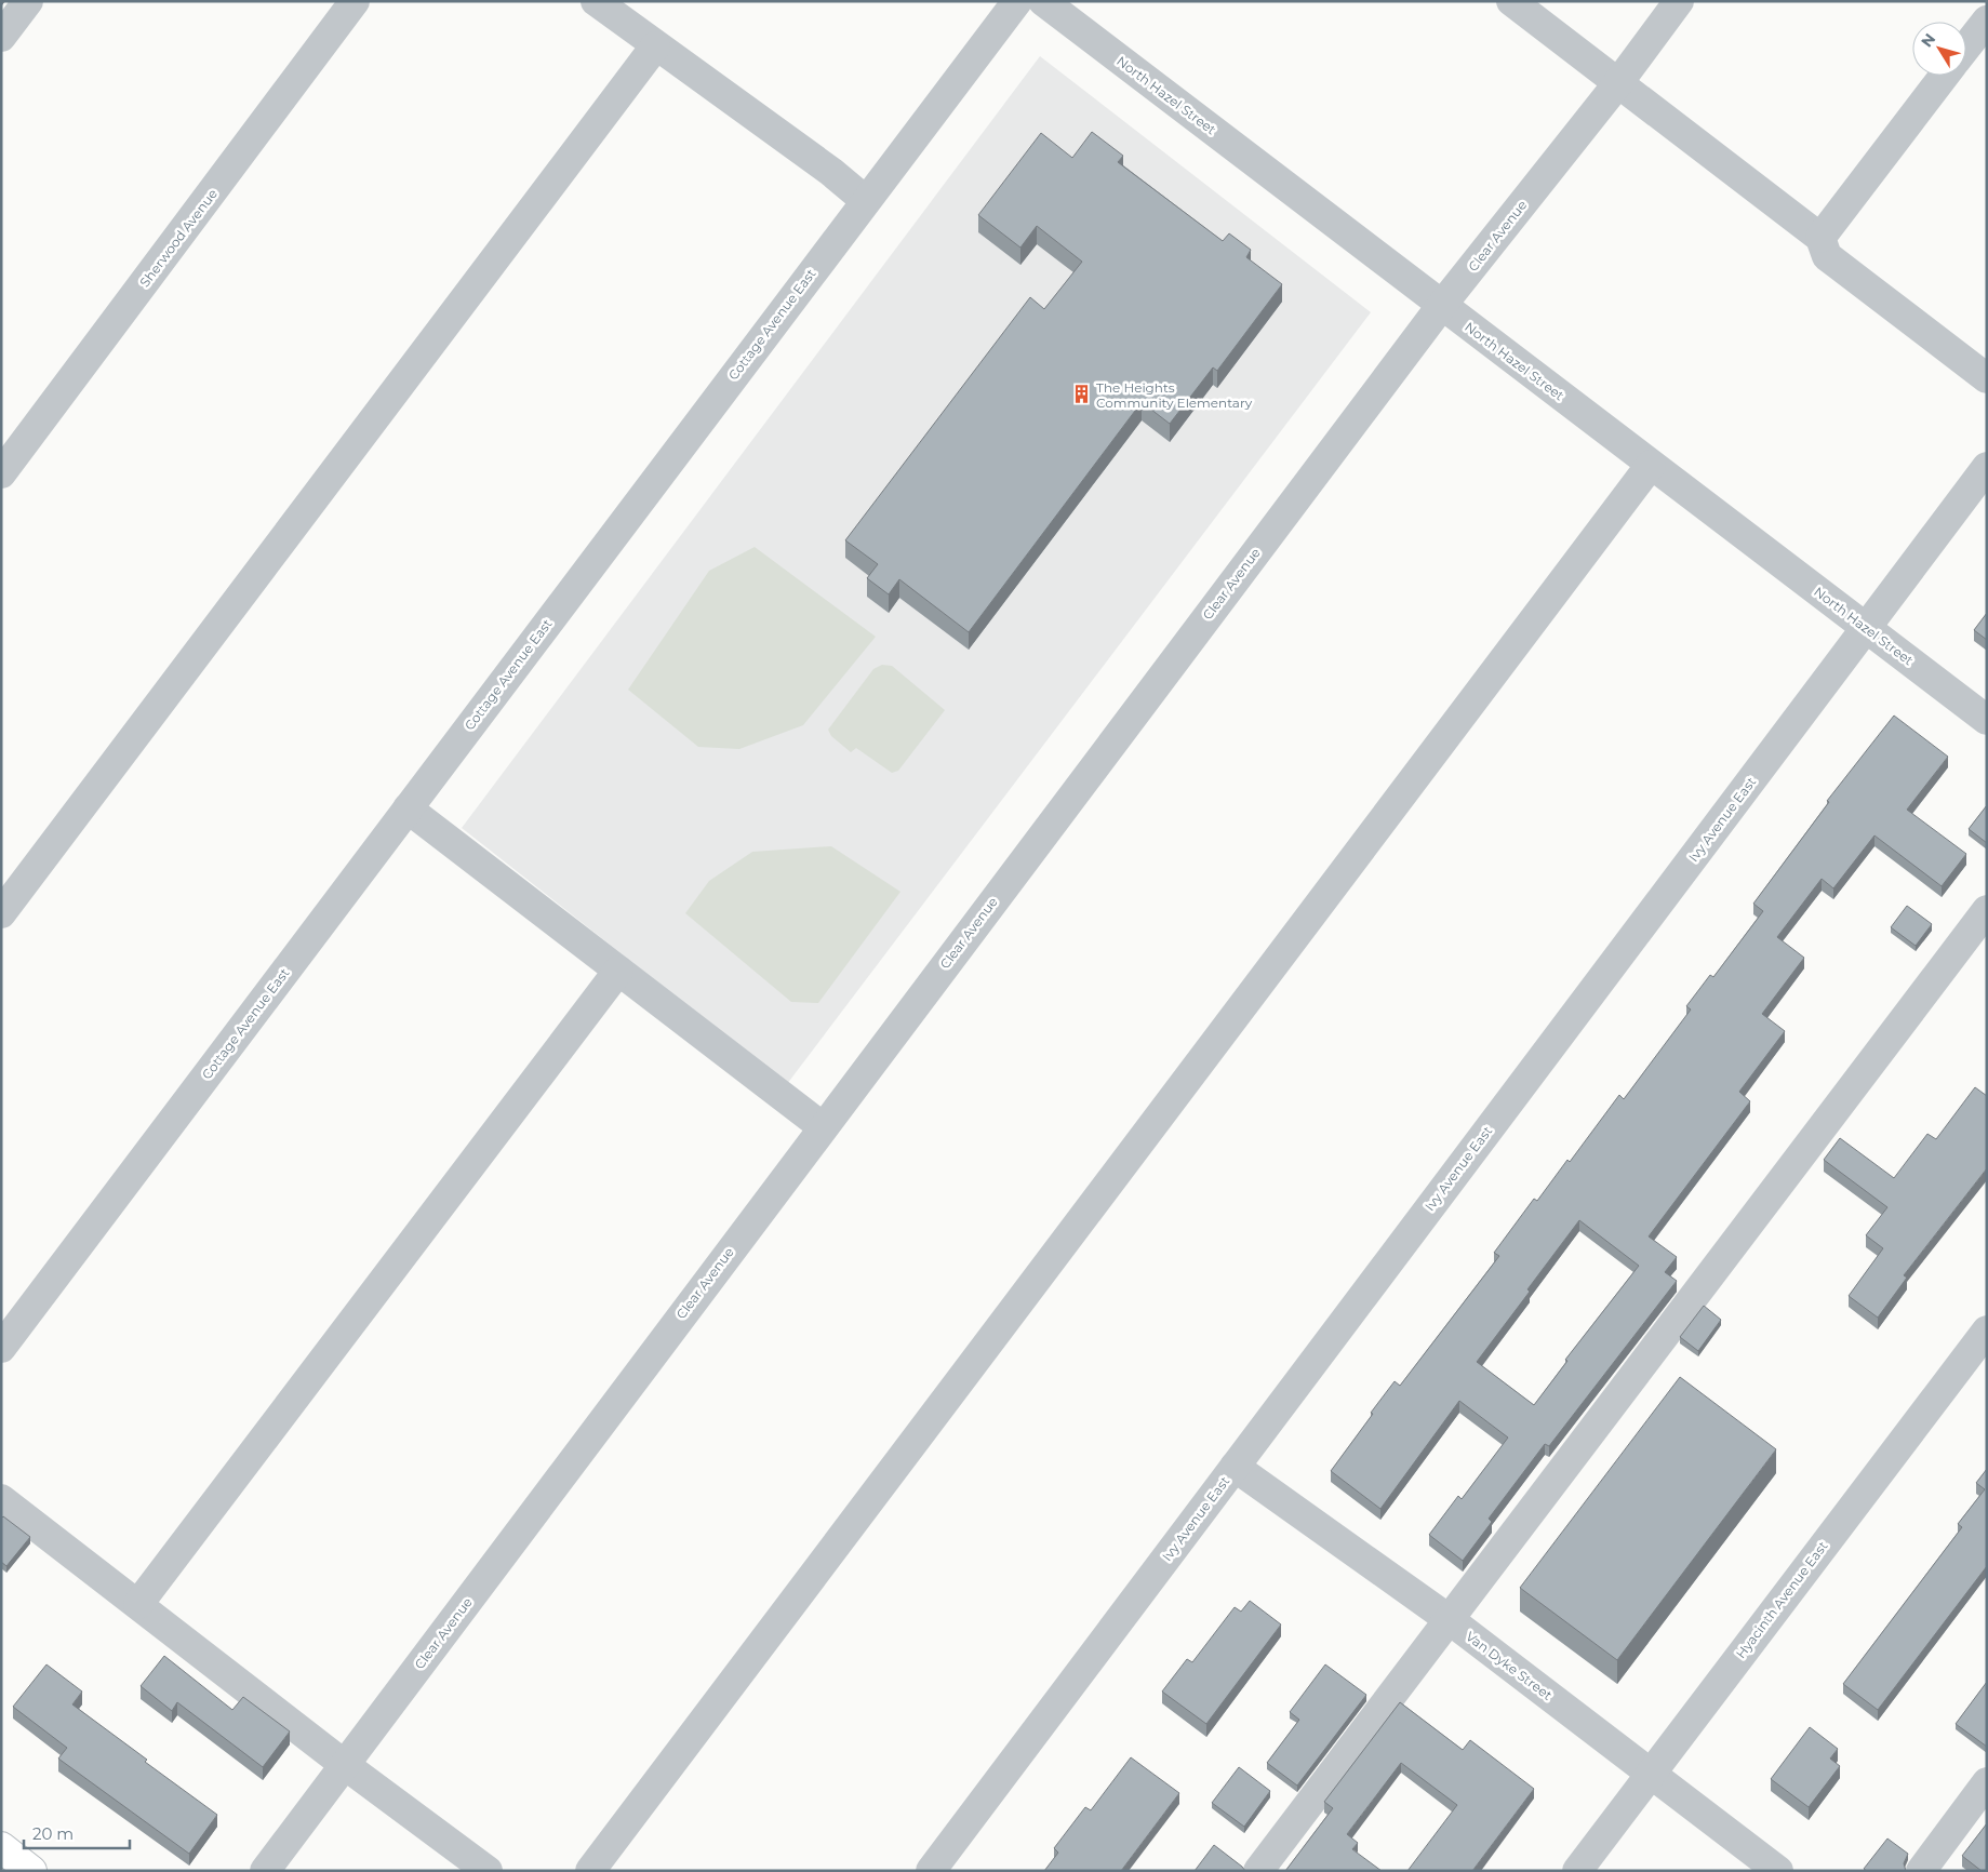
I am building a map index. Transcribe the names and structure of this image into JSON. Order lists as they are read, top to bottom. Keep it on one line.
{"streets":{"street":["North Hazel Street","Clear Avenue","Sherwood Avenue","Cottage Avenue East","Ivy Avenue East","Hyacinth Avenue East","Van Dyke Street"]},"crossings":[["North Hazel Street","Clear Avenue"],["North Hazel Street","Ivy Avenue East"],["Ivy Avenue East","Van Dyke Street"],["Hyacinth Avenue East","Van Dyke Street"]],"places":{"building":["The Heights Community Elementary"]},"scale_bar":"20 m","north":"top left"}
